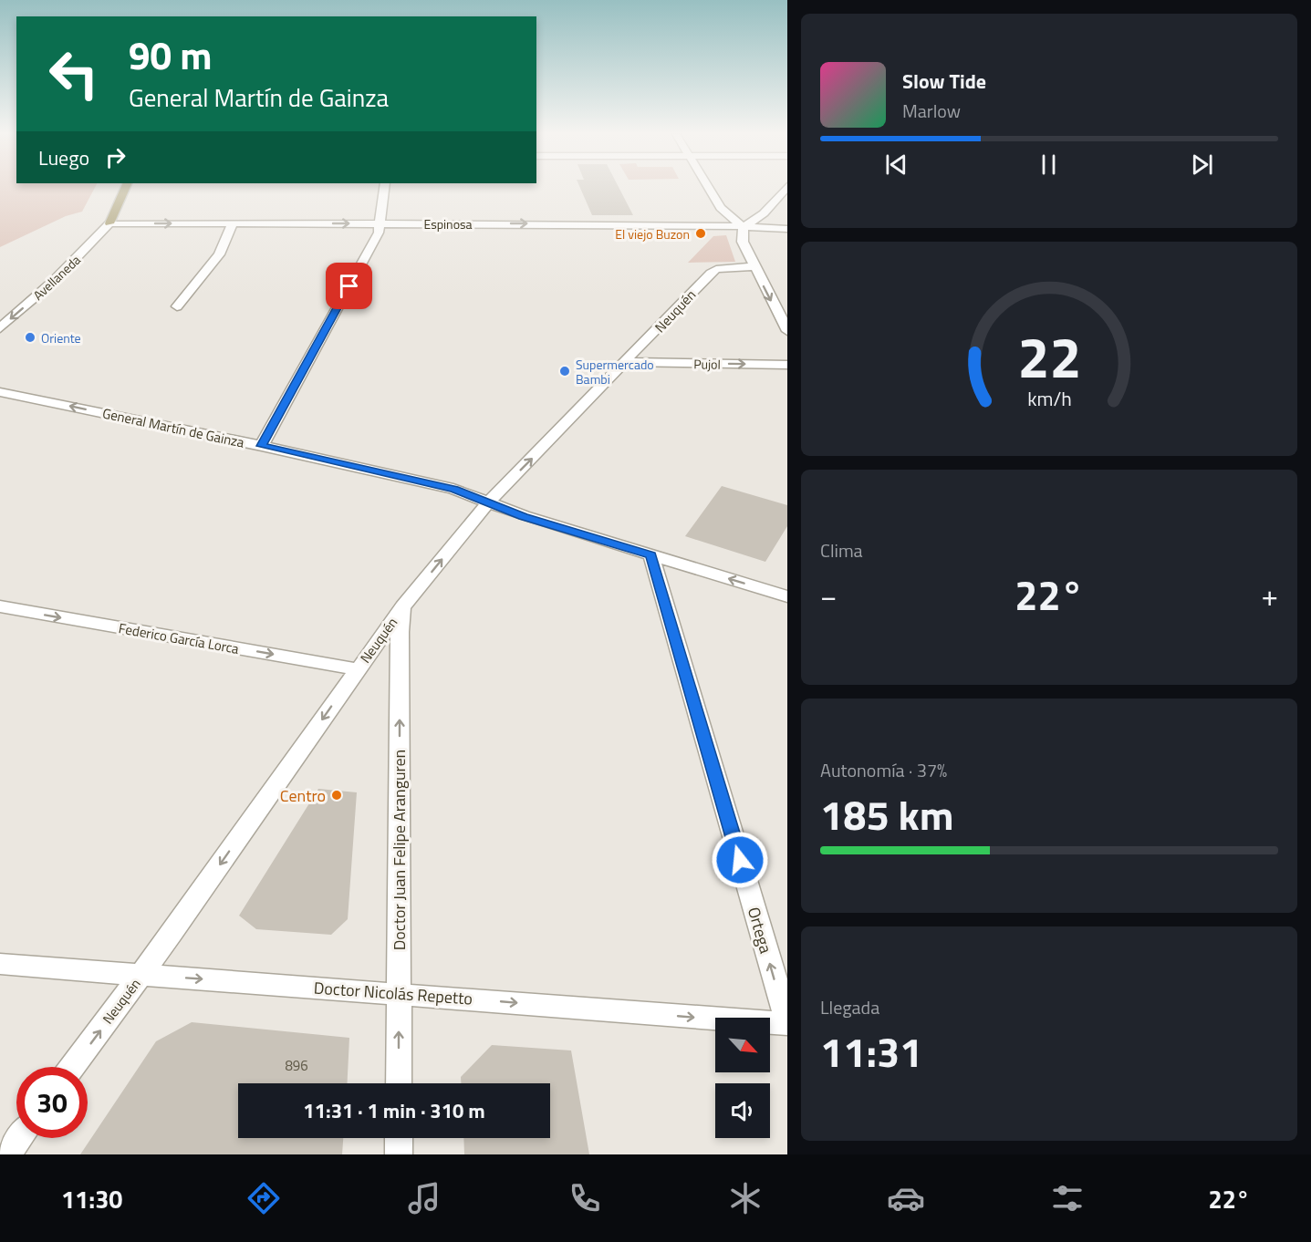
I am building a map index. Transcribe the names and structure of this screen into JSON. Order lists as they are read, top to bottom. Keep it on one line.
{"streets":{"street":["Espinosa","Avellaneda","Neuquén","Pujol","General Martín de Gainza","Federico García Lorca","Doctor Juan Felipe Aranguren","Ortega","Doctor Nicolás Repetto"]},"crossings":[["Espinosa","Avellaneda"],["Neuquén","Pujol"],["Neuquén","General Martín de Gainza"],["Neuquén","Federico García Lorca"],["Neuquén","Doctor Juan Felipe Aranguren"],["Neuquén","Doctor Nicolás Repetto"],["General Martín de Gainza","Ortega"],["Doctor Juan Felipe Aranguren","Doctor Nicolás Repetto"],["Ortega","Doctor Nicolás Repetto"]],"one_way":["Espinosa","Avellaneda","Pujol","General Martín de Gainza","Federico García Lorca","Doctor Juan Felipe Aranguren","Ortega","Doctor Nicolás Repetto"],"places":["El viejo Buzon","Oriente","Supermercado Bambi","Centro"],"house_numbers":["896"],"north":"bottom right","page":{"turn":["90 m","General Martín de Gainza"],"song":["Slow Tide","Marlow"],"then":"Luego","tile":["Clima",["Autonomía · 37%","185 km"],["Llegada","11:31"]],"heat":["−","22°","+"],"limit":"30","trip":"11:31 · 1 min · 310 m","tabs":["11:30","22°"],"gauge":["22","km/h"]}}
